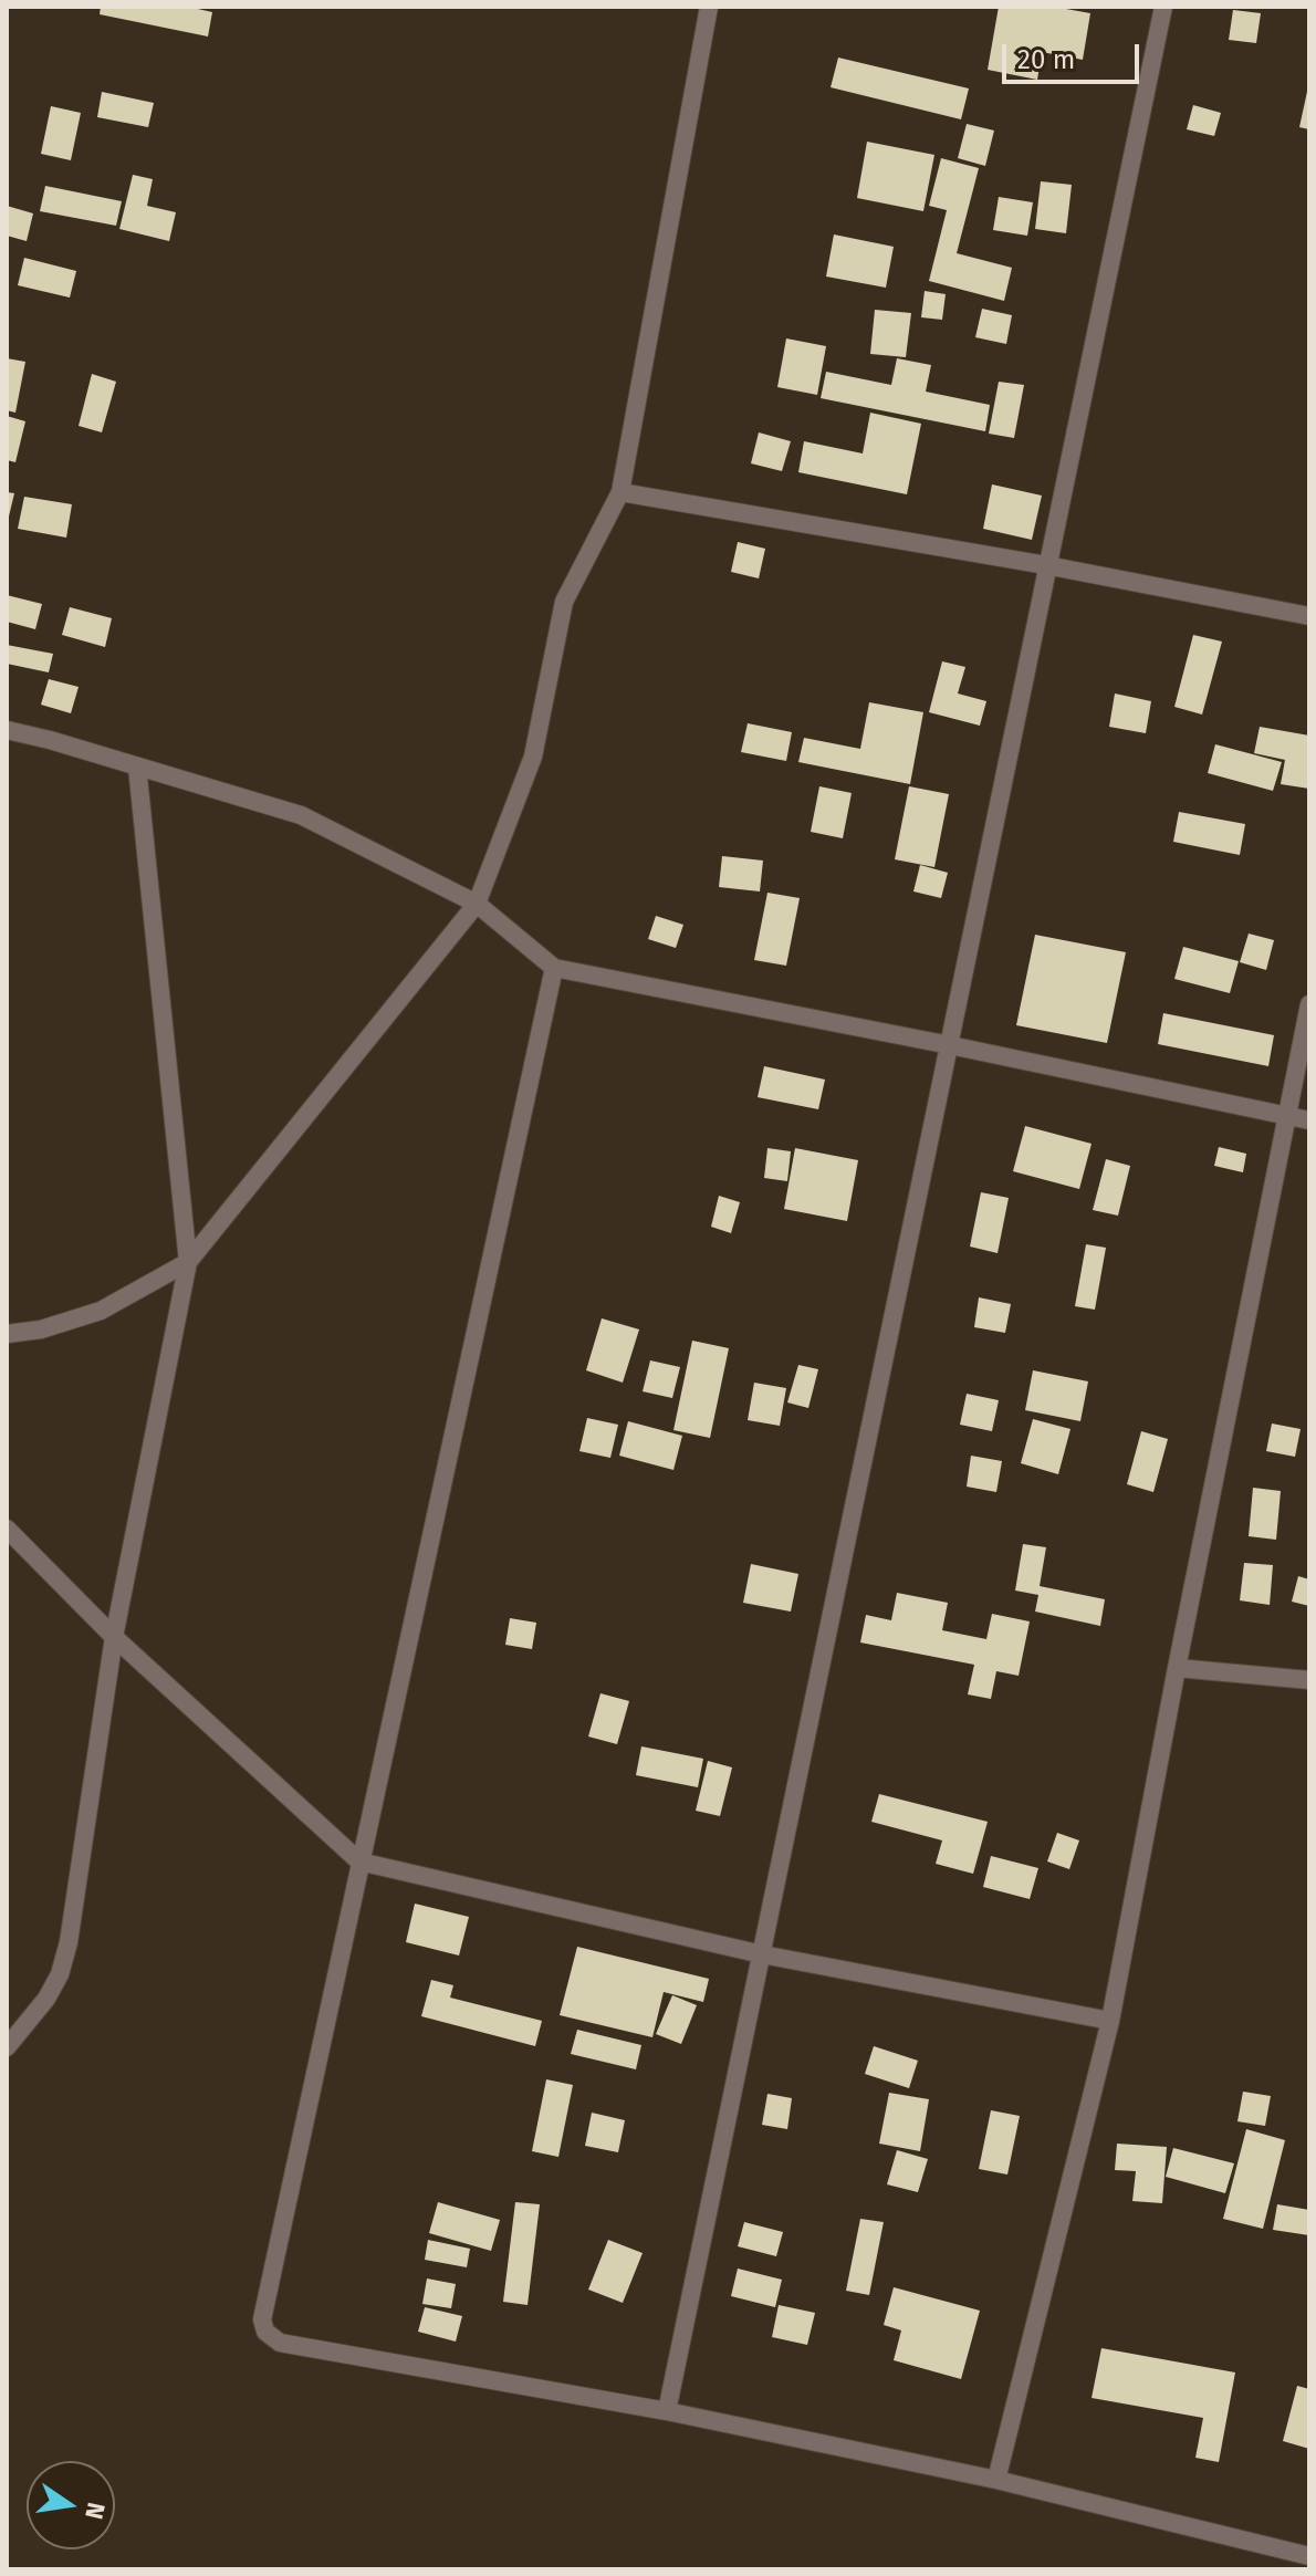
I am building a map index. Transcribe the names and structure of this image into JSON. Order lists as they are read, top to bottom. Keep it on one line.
{"scale_bar":"20 m","north":"right"}
